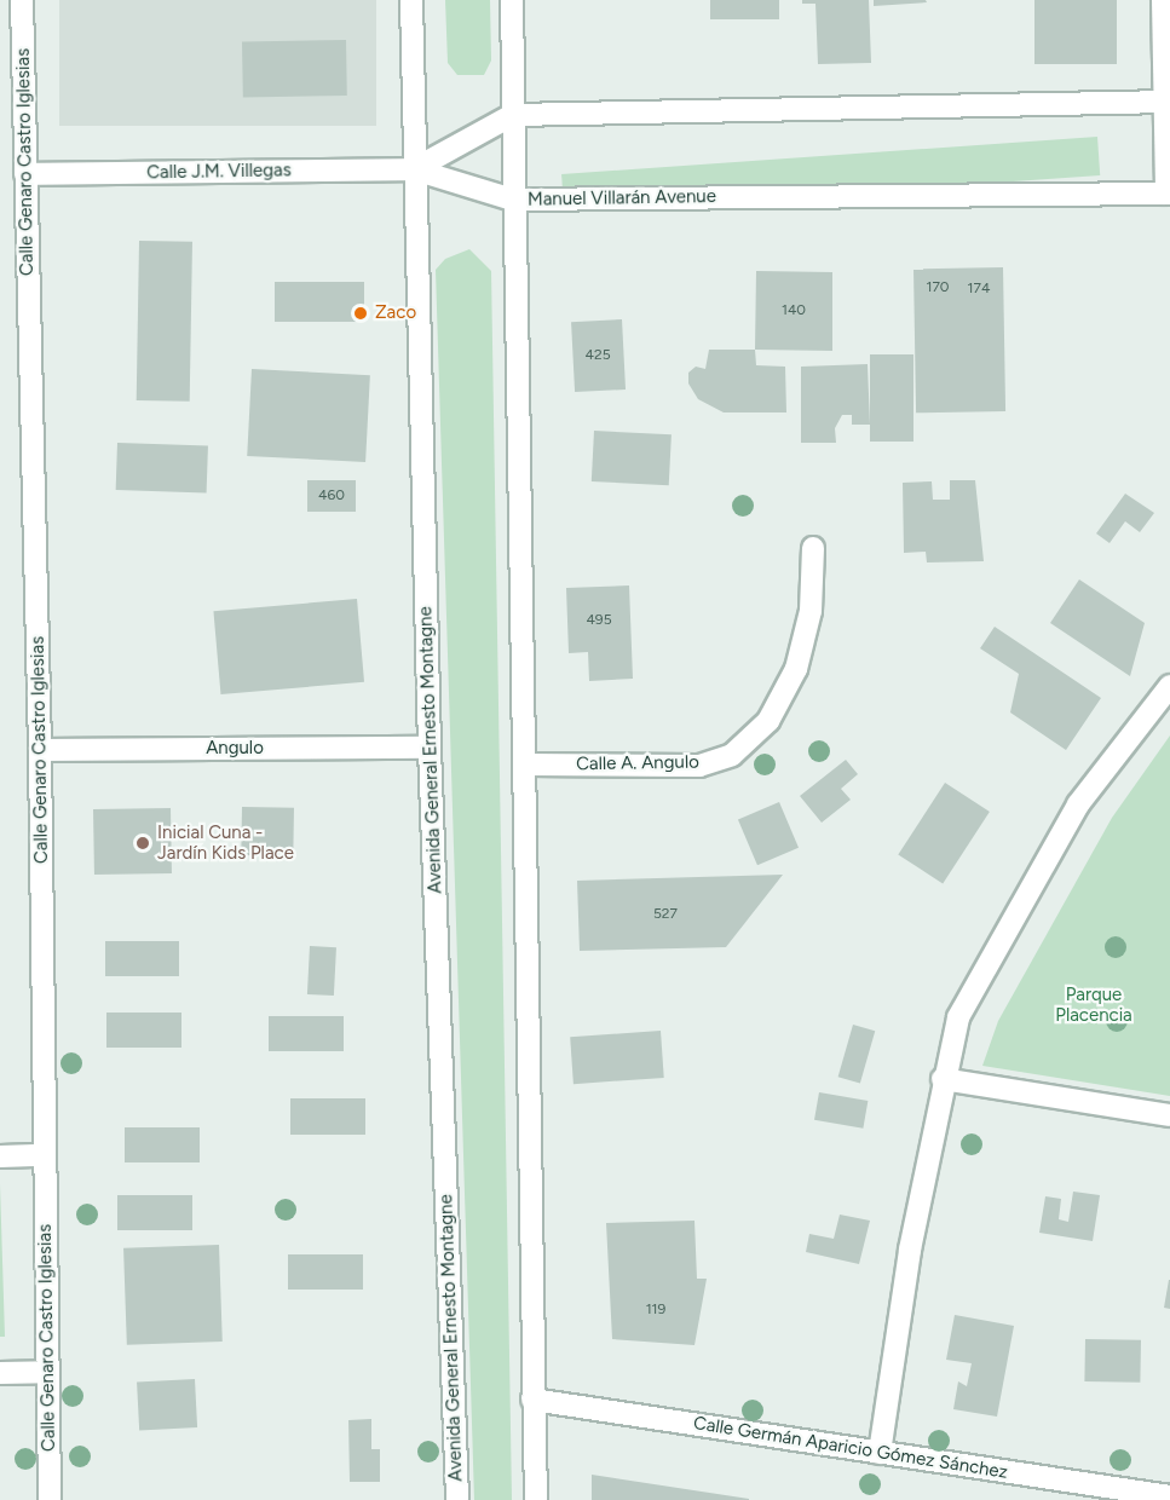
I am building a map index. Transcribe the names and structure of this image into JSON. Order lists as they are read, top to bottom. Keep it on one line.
{"streets":{"street":["Calle Genaro Castro Iglesias","Calle J.M. Villegas","Manuel Villarán Avenue","Angulo","Avenida General Ernesto Montagne","Calle A. Angulo","Calle Germán Aparicio Gómez Sánchez"]},"crossings":[["Calle Genaro Castro Iglesias","Calle J.M. Villegas"],["Calle Genaro Castro Iglesias","Angulo"],["Calle J.M. Villegas","Manuel Villarán Avenue"],["Calle J.M. Villegas","Avenida General Ernesto Montagne"],["Manuel Villarán Avenue","Avenida General Ernesto Montagne"],["Angulo","Avenida General Ernesto Montagne"]],"parks":["Parque Placencia"],"places":["Zaco","Inicial Cuna - Jardín Kids Place"],"house_numbers":["170","174","140","425","460","495","527","119"]}
